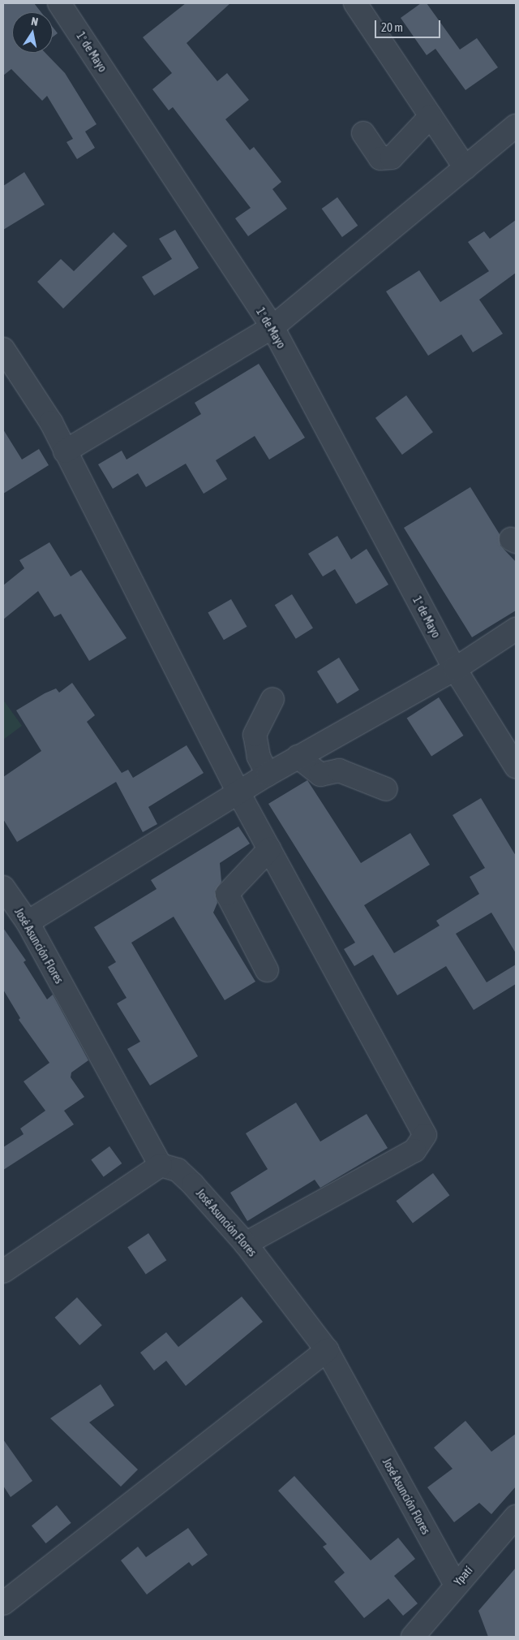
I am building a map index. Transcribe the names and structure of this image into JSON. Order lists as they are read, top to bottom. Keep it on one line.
{"streets":{"street":["1º de Mayo","José Asunción Flores","Ypatí"]},"crossings":[["José Asunción Flores","Ypatí"]],"scale_bar":"20 m","north":"top"}
